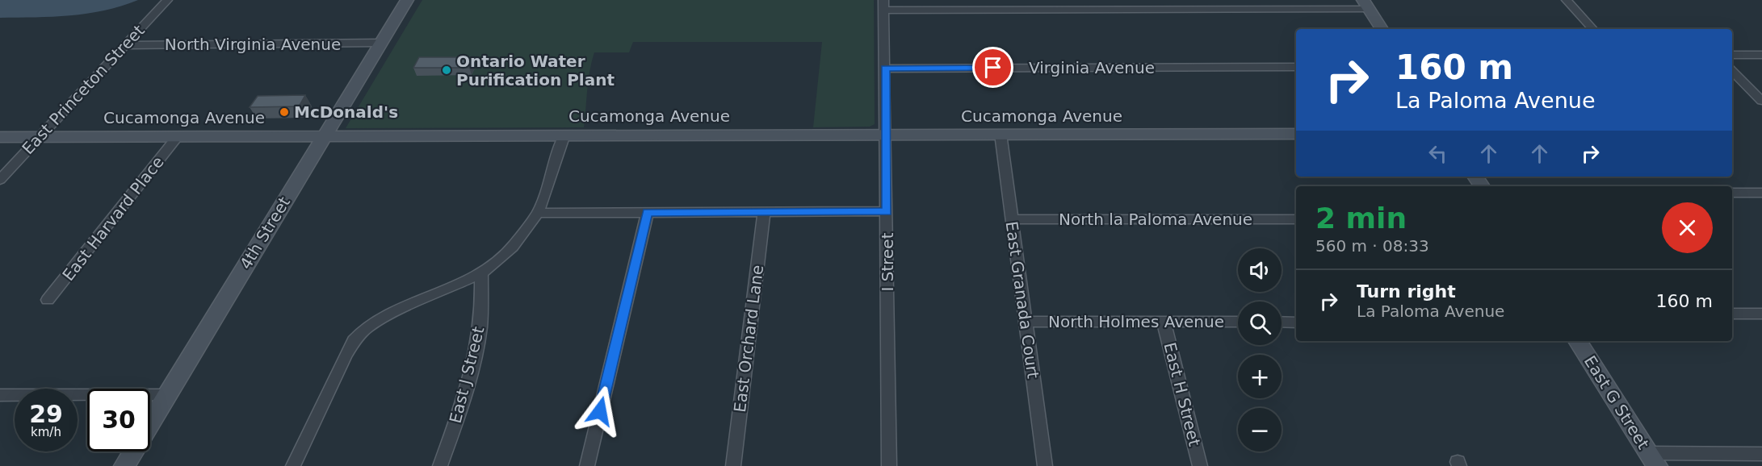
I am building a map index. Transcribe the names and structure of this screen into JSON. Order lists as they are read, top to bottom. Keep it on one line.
{"streets":{"street":["North Virginia Avenue","Virginia Avenue","East Princeton Street","Cucamonga Avenue","East Harvard Place","North la Paloma Avenue","4th Street","I Street","East Granada Court","North Holmes Avenue","East Orchard Lane","East J Street","East H Street","East G Street"]},"crossings":[["North Virginia Avenue","East Princeton Street"],["North Virginia Avenue","4th Street"],["Virginia Avenue","I Street"],["East Princeton Street","Cucamonga Avenue"],["Cucamonga Avenue","East Harvard Place"],["Cucamonga Avenue","4th Street"],["Cucamonga Avenue","I Street"],["Cucamonga Avenue","East Granada Court"],["North la Paloma Avenue","East Granada Court"],["East Granada Court","North Holmes Avenue"],["North Holmes Avenue","East H Street"]],"places":["Ontario Water Purification Plant","McDonald's"],"page":{"turn":["160 m","La Paloma Avenue"],"heading":["2 min","560 m · 08:33"],"map_buttons":["+","−"],"list":[{"name":"Turn right","note":"La Paloma Avenue","value":"160 m"}],"speed":"29 km/h","limit":"30"}}
